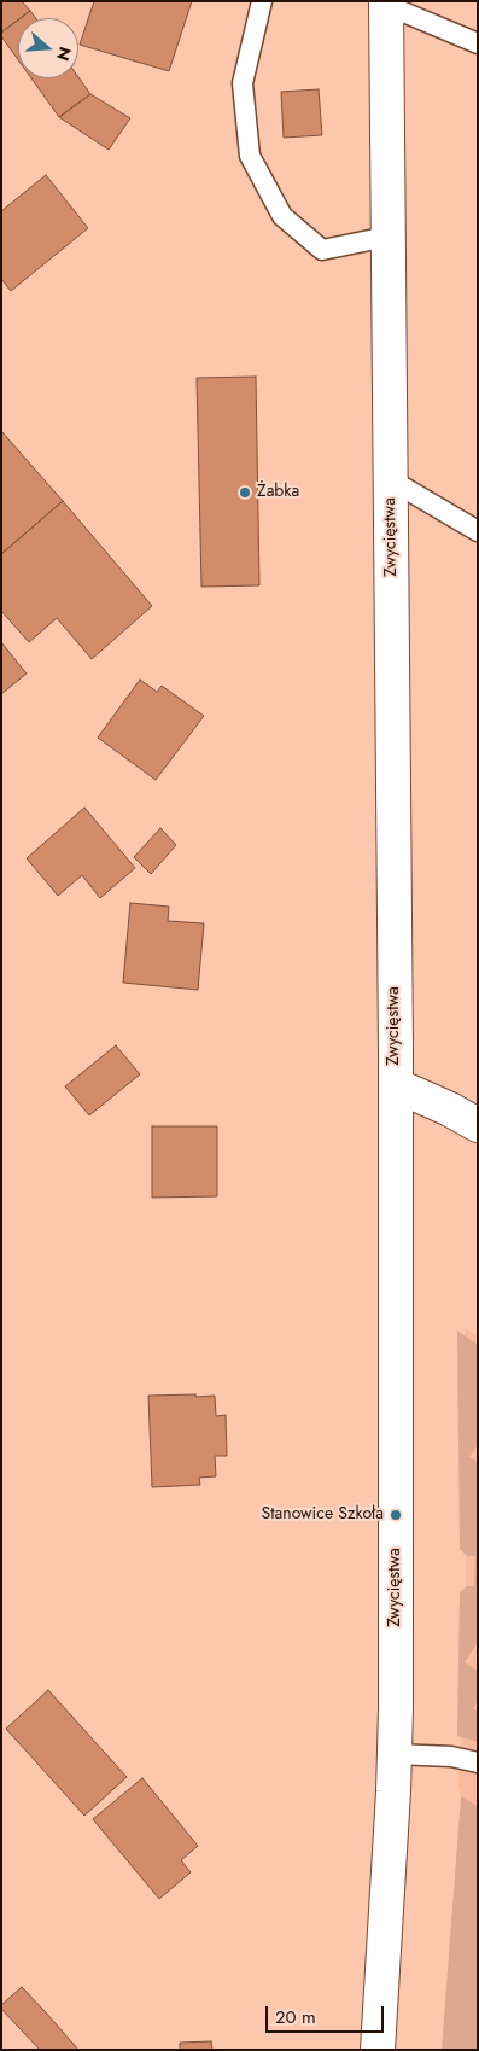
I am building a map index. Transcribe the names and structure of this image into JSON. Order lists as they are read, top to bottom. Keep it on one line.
{"streets":{"main road":["Zwycięstwa"]},"places":["Żabka","Stanowice Szkoła"],"scale_bar":"20 m","north":"right"}
